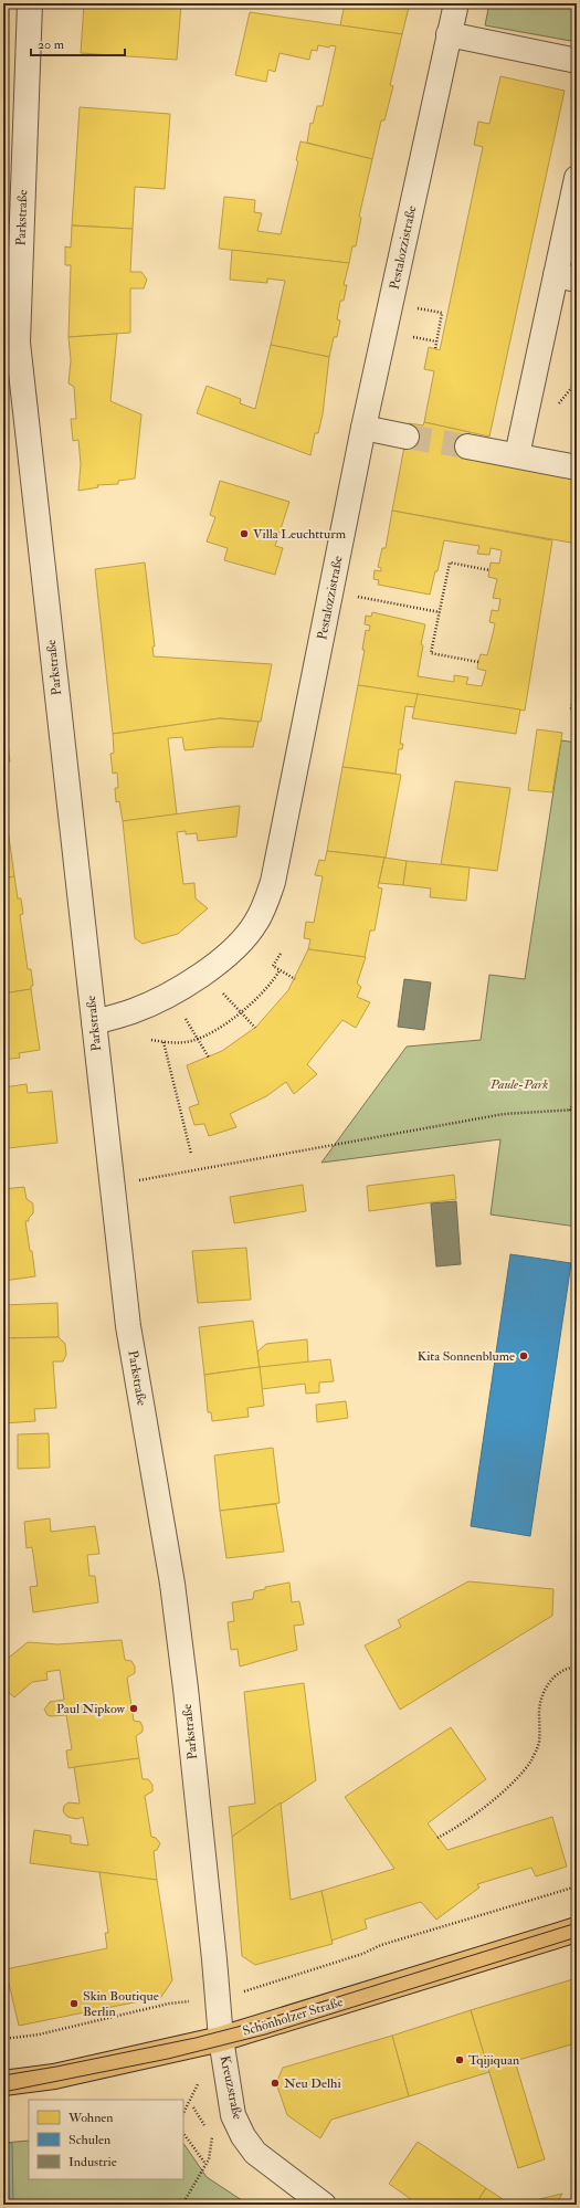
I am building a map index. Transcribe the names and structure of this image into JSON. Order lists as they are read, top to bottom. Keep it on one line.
{"streets":{"main road":["Schönholzer Straße"],"street":["Parkstraße","Pestalozzistraße","Kreuzstraße"]},"crossings":[["Parkstraße","Pestalozzistraße"],["Parkstraße","Schönholzer Straße"],["Parkstraße","Kreuzstraße"],["Schönholzer Straße","Kreuzstraße"]],"parks":["Paule-Park"],"places":["Villa Leuchtturm","Kita Sonnenblume","Paul Nipkow","Skin Boutique Berlin","Tqijiquan","Neu Delhi"],"legend":["Wohnen","Schulen","Industrie"],"scale_bar":"20 m"}
